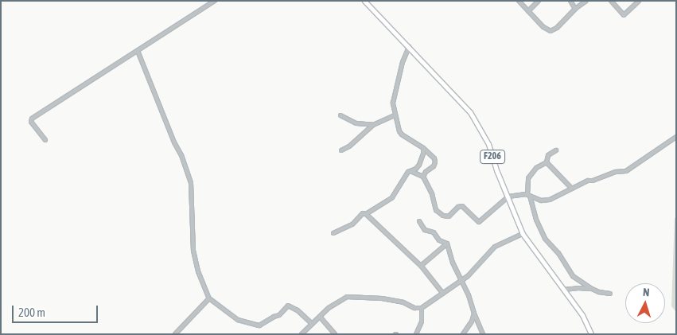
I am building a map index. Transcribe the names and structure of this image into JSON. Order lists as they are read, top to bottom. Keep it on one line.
{"streets":{"main road":["F206"]},"scale_bar":"200 m","north":"top"}
